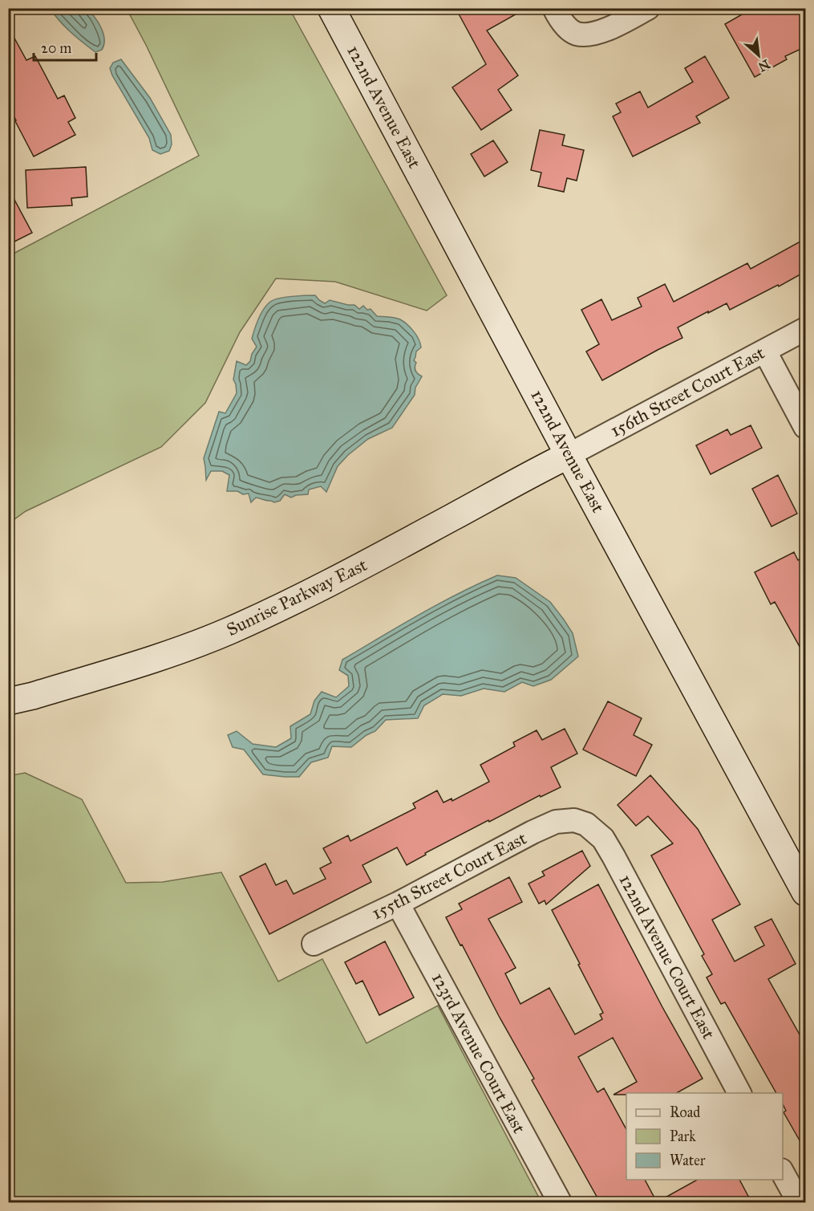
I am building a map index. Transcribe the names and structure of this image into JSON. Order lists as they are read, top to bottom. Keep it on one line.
{"streets":{"main road":["122nd Avenue East","Sunrise Parkway East"],"street":["156th Street Court East","155th Street Court East","122nd Avenue Court East","123rd Avenue Court East"]},"crossings":[["122nd Avenue East","156th Street Court East"],["122nd Avenue East","Sunrise Parkway East"],["156th Street Court East","Sunrise Parkway East"],["155th Street Court East","122nd Avenue Court East"],["155th Street Court East","123rd Avenue Court East"]],"legend":["Road","Park","Water"],"scale_bar":"20 m","north":"bottom right"}
